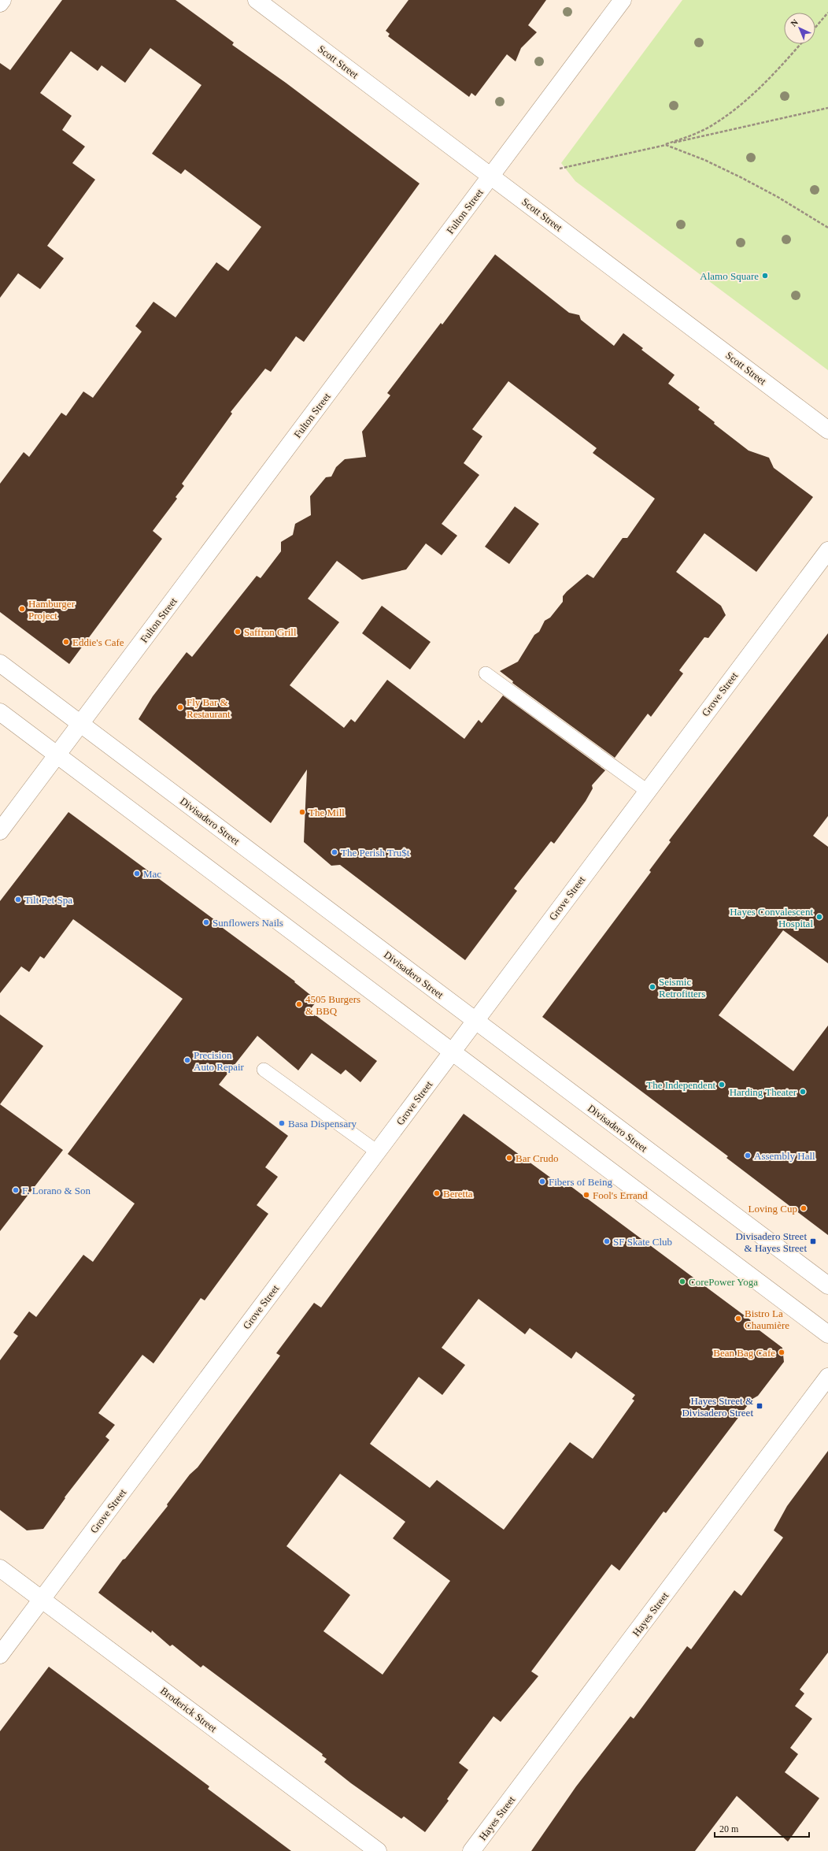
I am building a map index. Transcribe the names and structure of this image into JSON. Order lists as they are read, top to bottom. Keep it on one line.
{"streets":{"street":["Scott Street","Fulton Street","Grove Street","Divisadero Street","Hayes Street","Broderick Street"]},"crossings":[["Scott Street","Fulton Street"],["Fulton Street","Divisadero Street"],["Grove Street","Divisadero Street"],["Grove Street","Broderick Street"]],"places":{"other":["Alamo Square","Hamburger Project","Saffron Grill","Eddie's Cafe","Fly Bar & Restaurant","The Mill","The Perish Tru$t","Mac","Tilt Pet Spa","Hayes Convalescent Hospital","Sunflowers Nails","Seismic Retrofitters","4505 Burgers & BBQ","Precision Auto Repair","The Independent","Harding Theater","Basa Dispensary","Assembly Hall","Bar Crudo","Fibers of Being","F. Lorano & Son","Beretta","Fool's Errand","Loving Cup","SF Skate Club","CorePower Yoga","Bistro La Chaumière","Bean Bag Cafe"],"transit":["Divisadero Street & Hayes Street","Hayes Street & Divisadero Street"]},"scale_bar":"20 m","north":"top left"}
